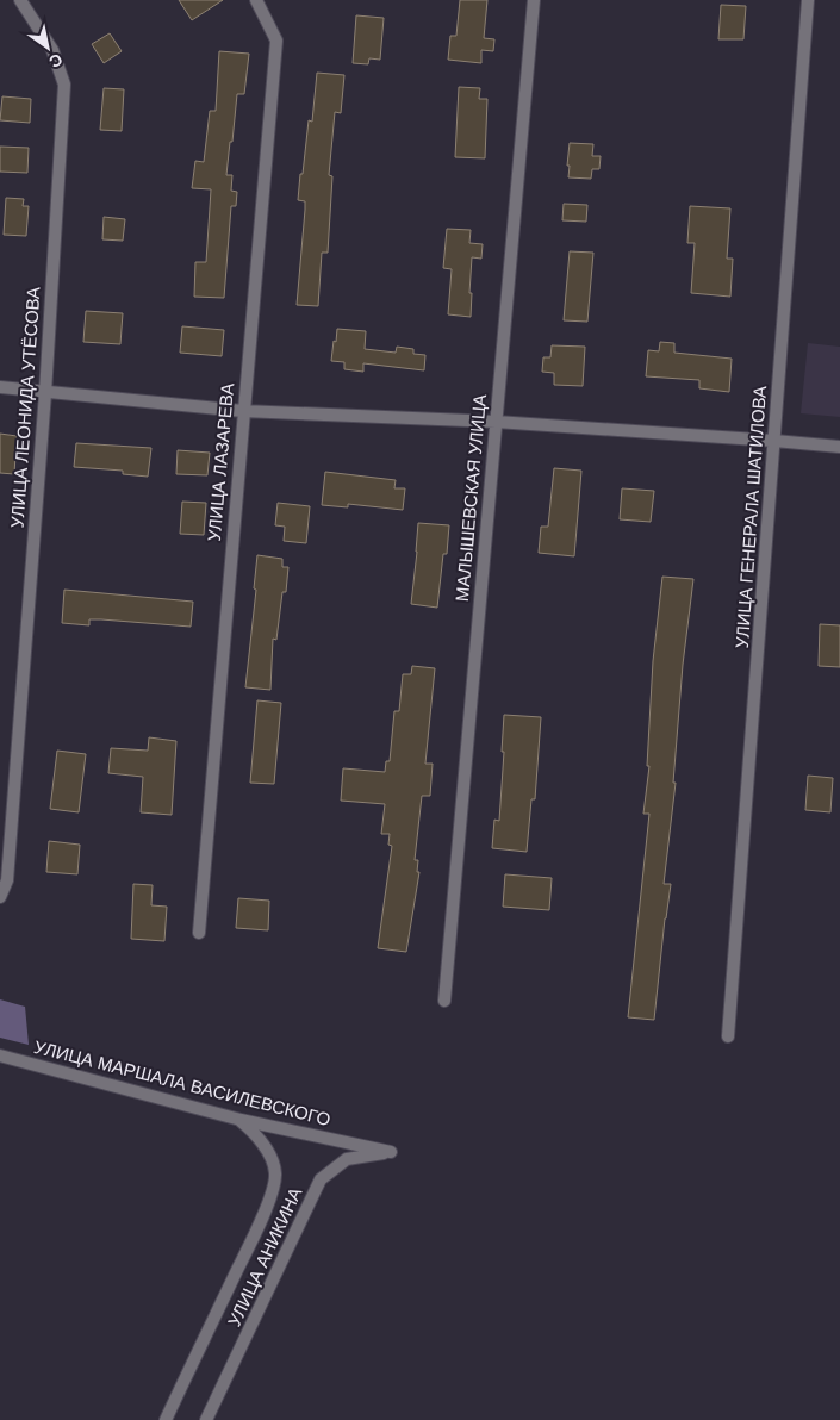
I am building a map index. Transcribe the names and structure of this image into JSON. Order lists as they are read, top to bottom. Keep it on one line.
{"streets":{"street":["УЛИЦА ЛЕОНИДА УТЁСОВА","УЛИЦА ЛАЗАРЕВА","МАЛЫШЕВСКАЯ УЛИЦА","УЛИЦА ГЕНЕРАЛА ШАТИЛОВА","УЛИЦА МАРШАЛА ВАСИЛЕВСКОГО","УЛИЦА АНИКИНА"]},"crossings":[["УЛИЦА МАРШАЛА ВАСИЛЕВСКОГО","УЛИЦА АНИКИНА"]],"north":"bottom right"}
